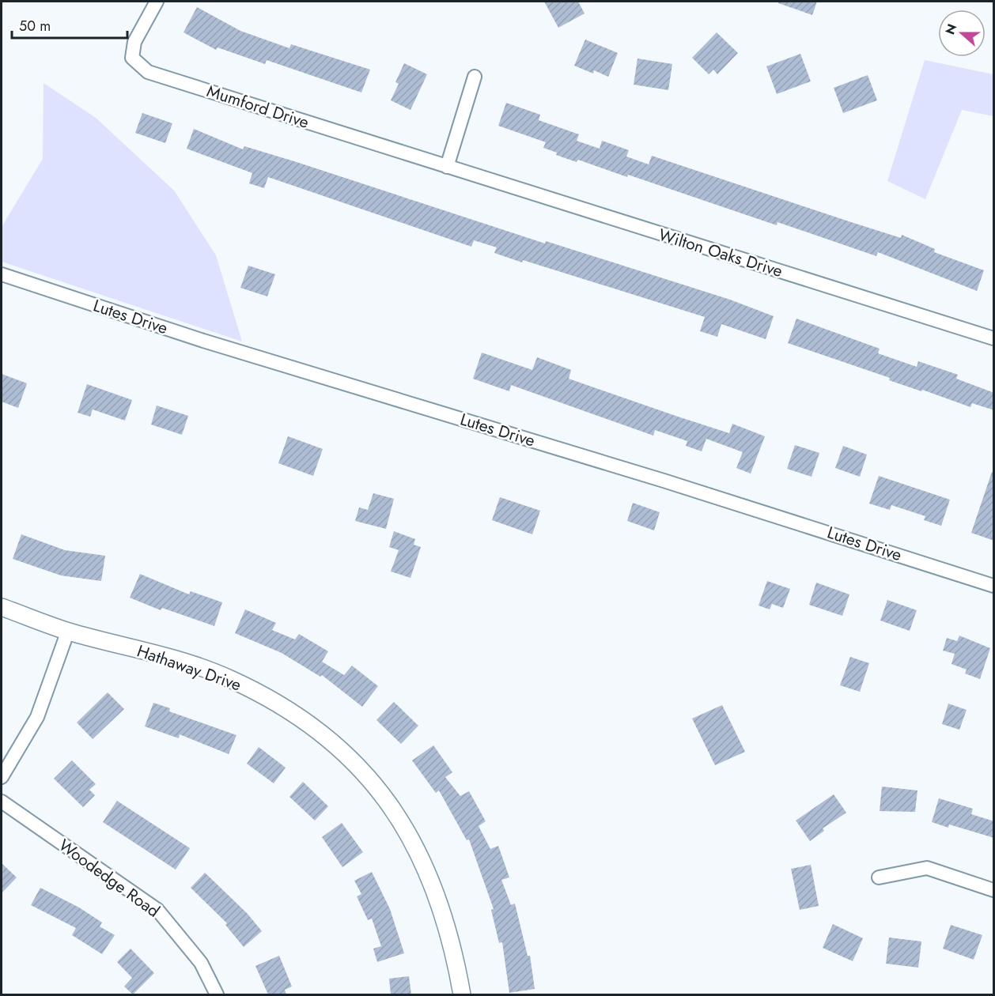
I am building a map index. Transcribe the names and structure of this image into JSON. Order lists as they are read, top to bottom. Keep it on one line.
{"streets":{"street":["Mumford Drive","Wilton Oaks Drive","Lutes Drive","Hathaway Drive","Woodedge Road"]},"crossings":[["Mumford Drive","Wilton Oaks Drive"]],"scale_bar":"50 m","north":"left"}
